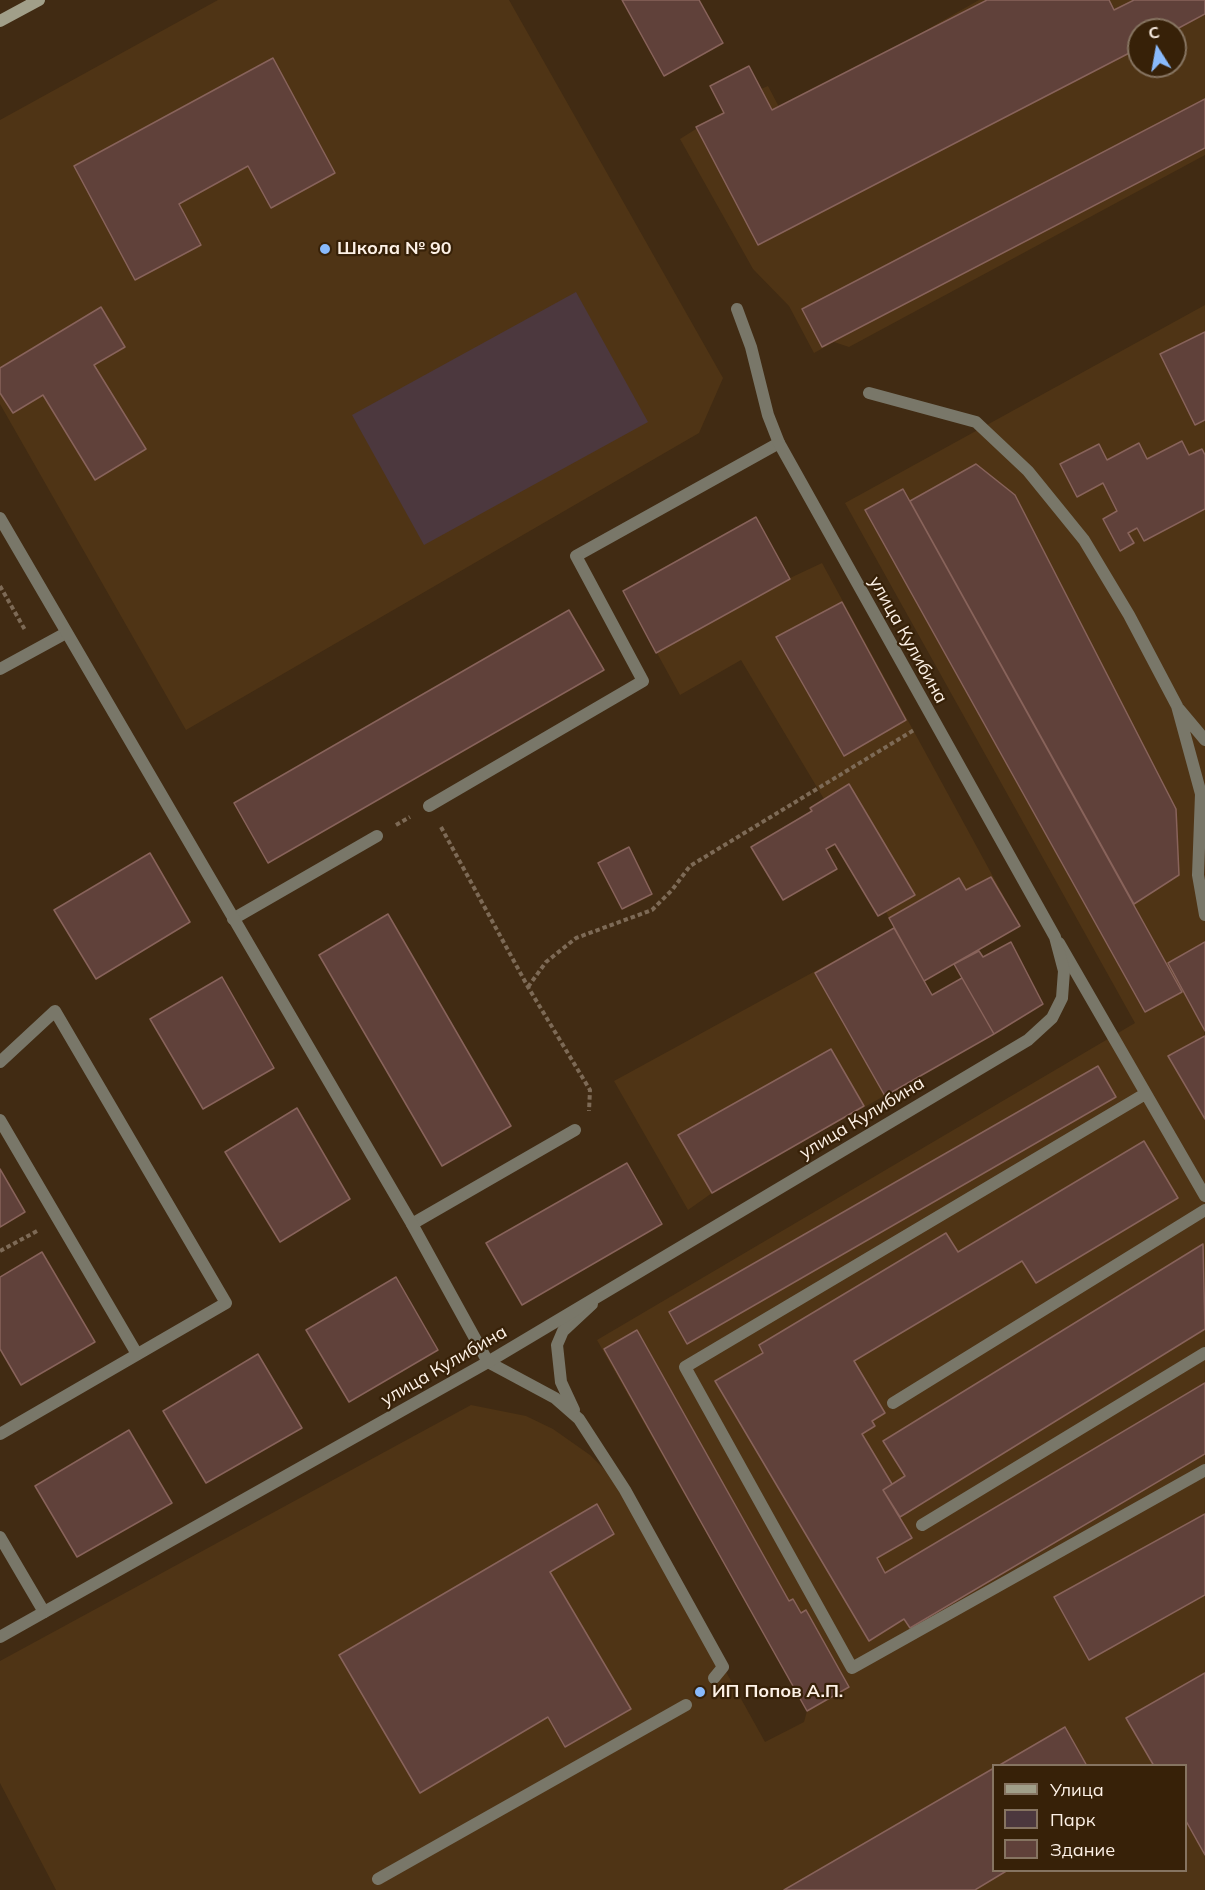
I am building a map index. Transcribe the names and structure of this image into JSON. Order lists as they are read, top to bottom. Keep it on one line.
{"streets":{"street":["улица Кулибина"]},"places":["Школа № 90","ИП Попов А.П."],"legend":["Улица","Парк","Здание"],"north":"top"}
